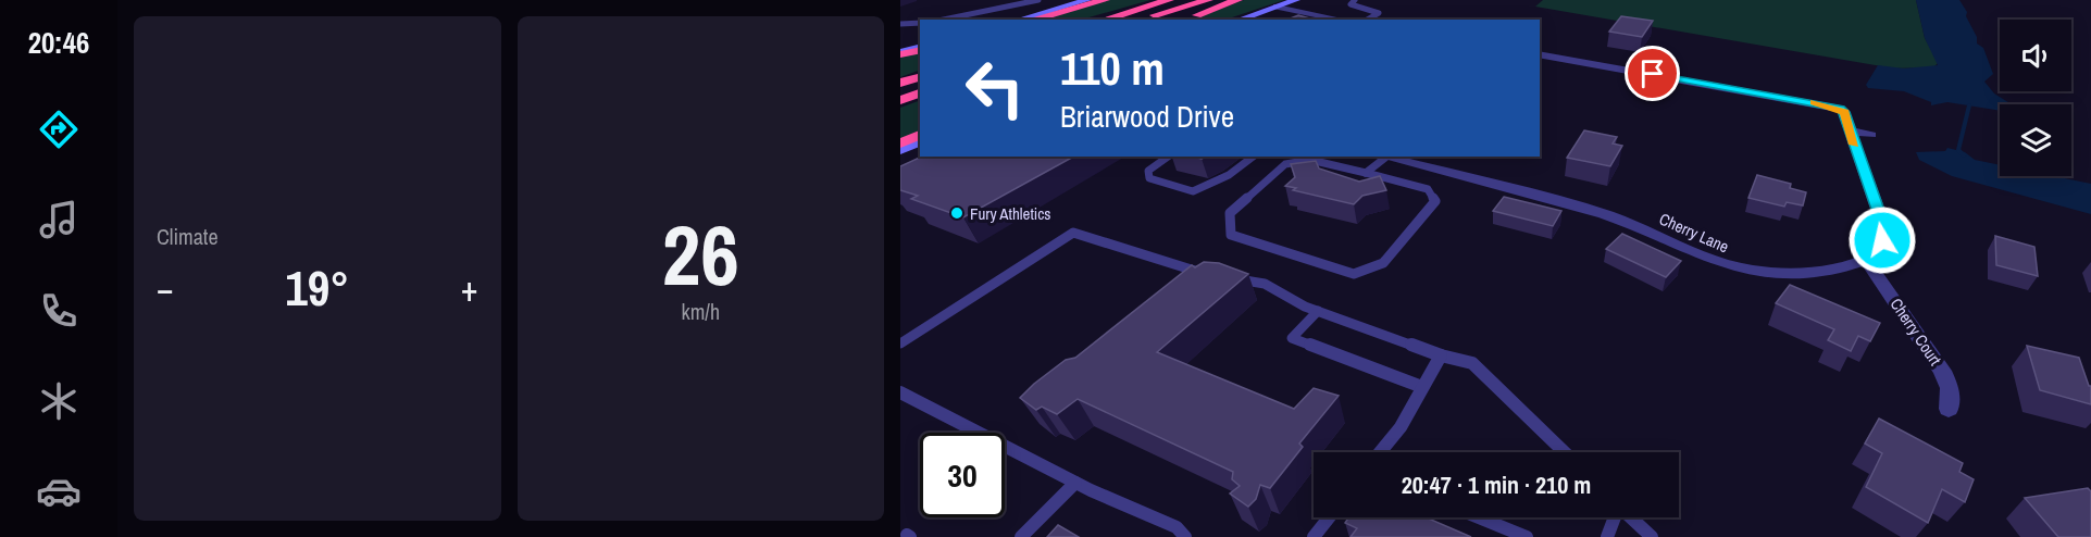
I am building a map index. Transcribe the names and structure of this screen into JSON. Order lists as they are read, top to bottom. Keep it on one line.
{"streets":{"street":["Cherry Lane","Cherry Court"]},"crossings":[["Cherry Lane","Cherry Court"]],"places":["Fury Athletics"],"page":{"tabs":"20:46","tile":["Climate",["26","km/h"]],"turn":["110 m","Briarwood Drive"],"heat":["−","19°","+"],"limit":"30","trip":"20:47 · 1 min · 210 m"}}
